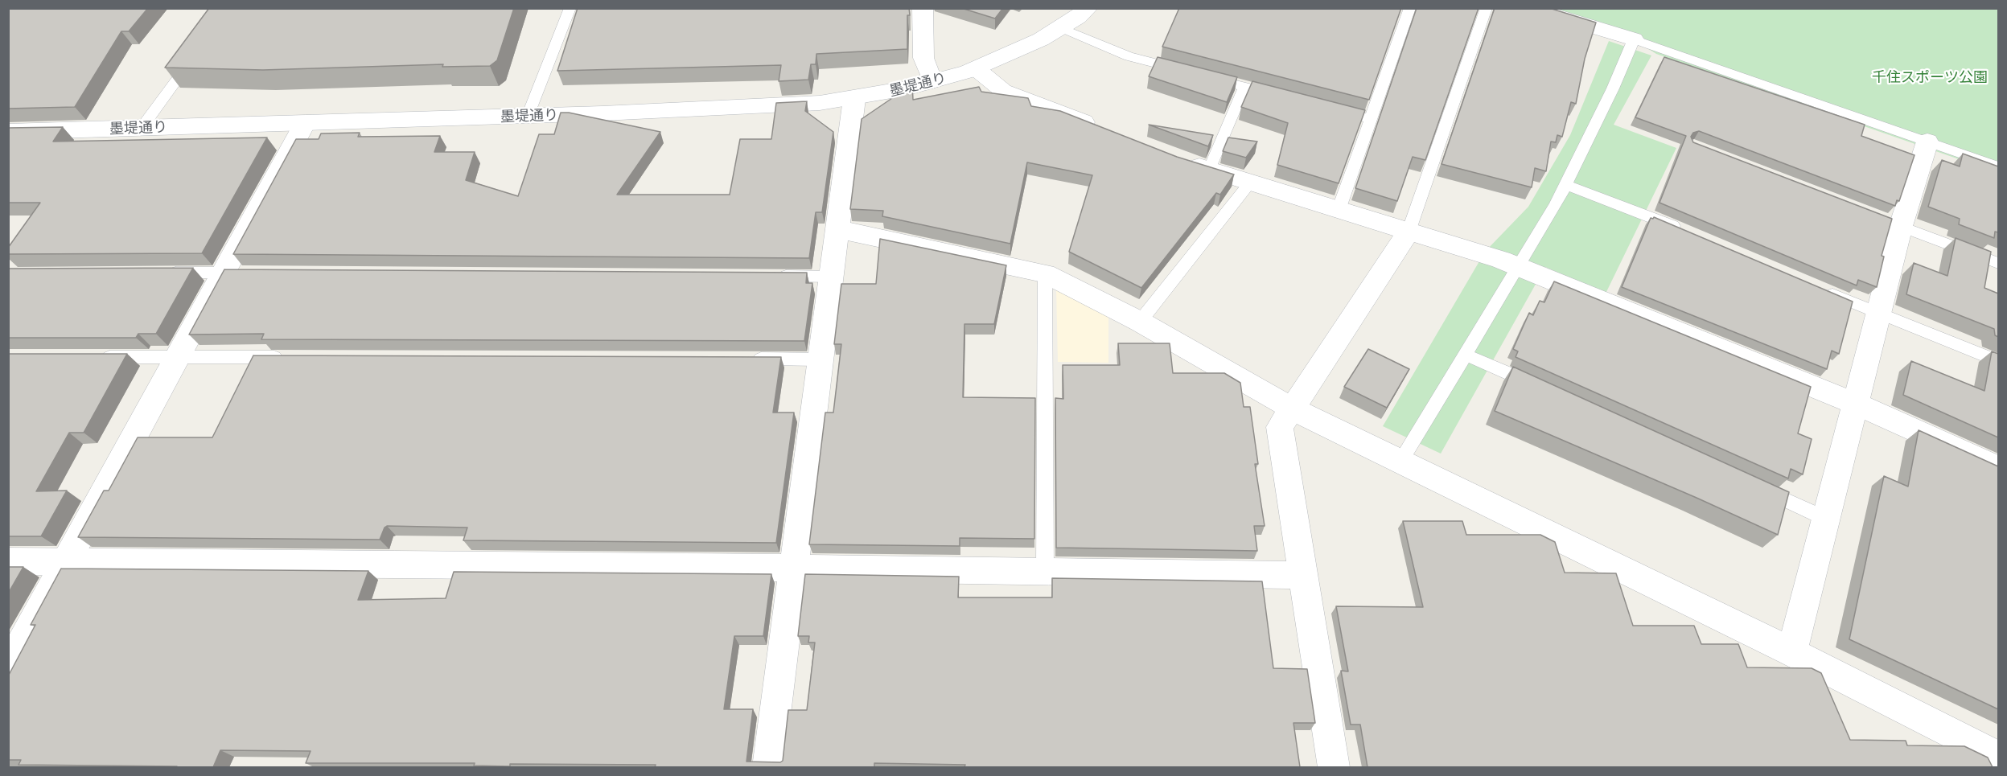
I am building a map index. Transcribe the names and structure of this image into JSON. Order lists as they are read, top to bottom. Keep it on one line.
{"streets":{"street":["墨堤通り"]},"parks":["千住スポーツ公園"]}
